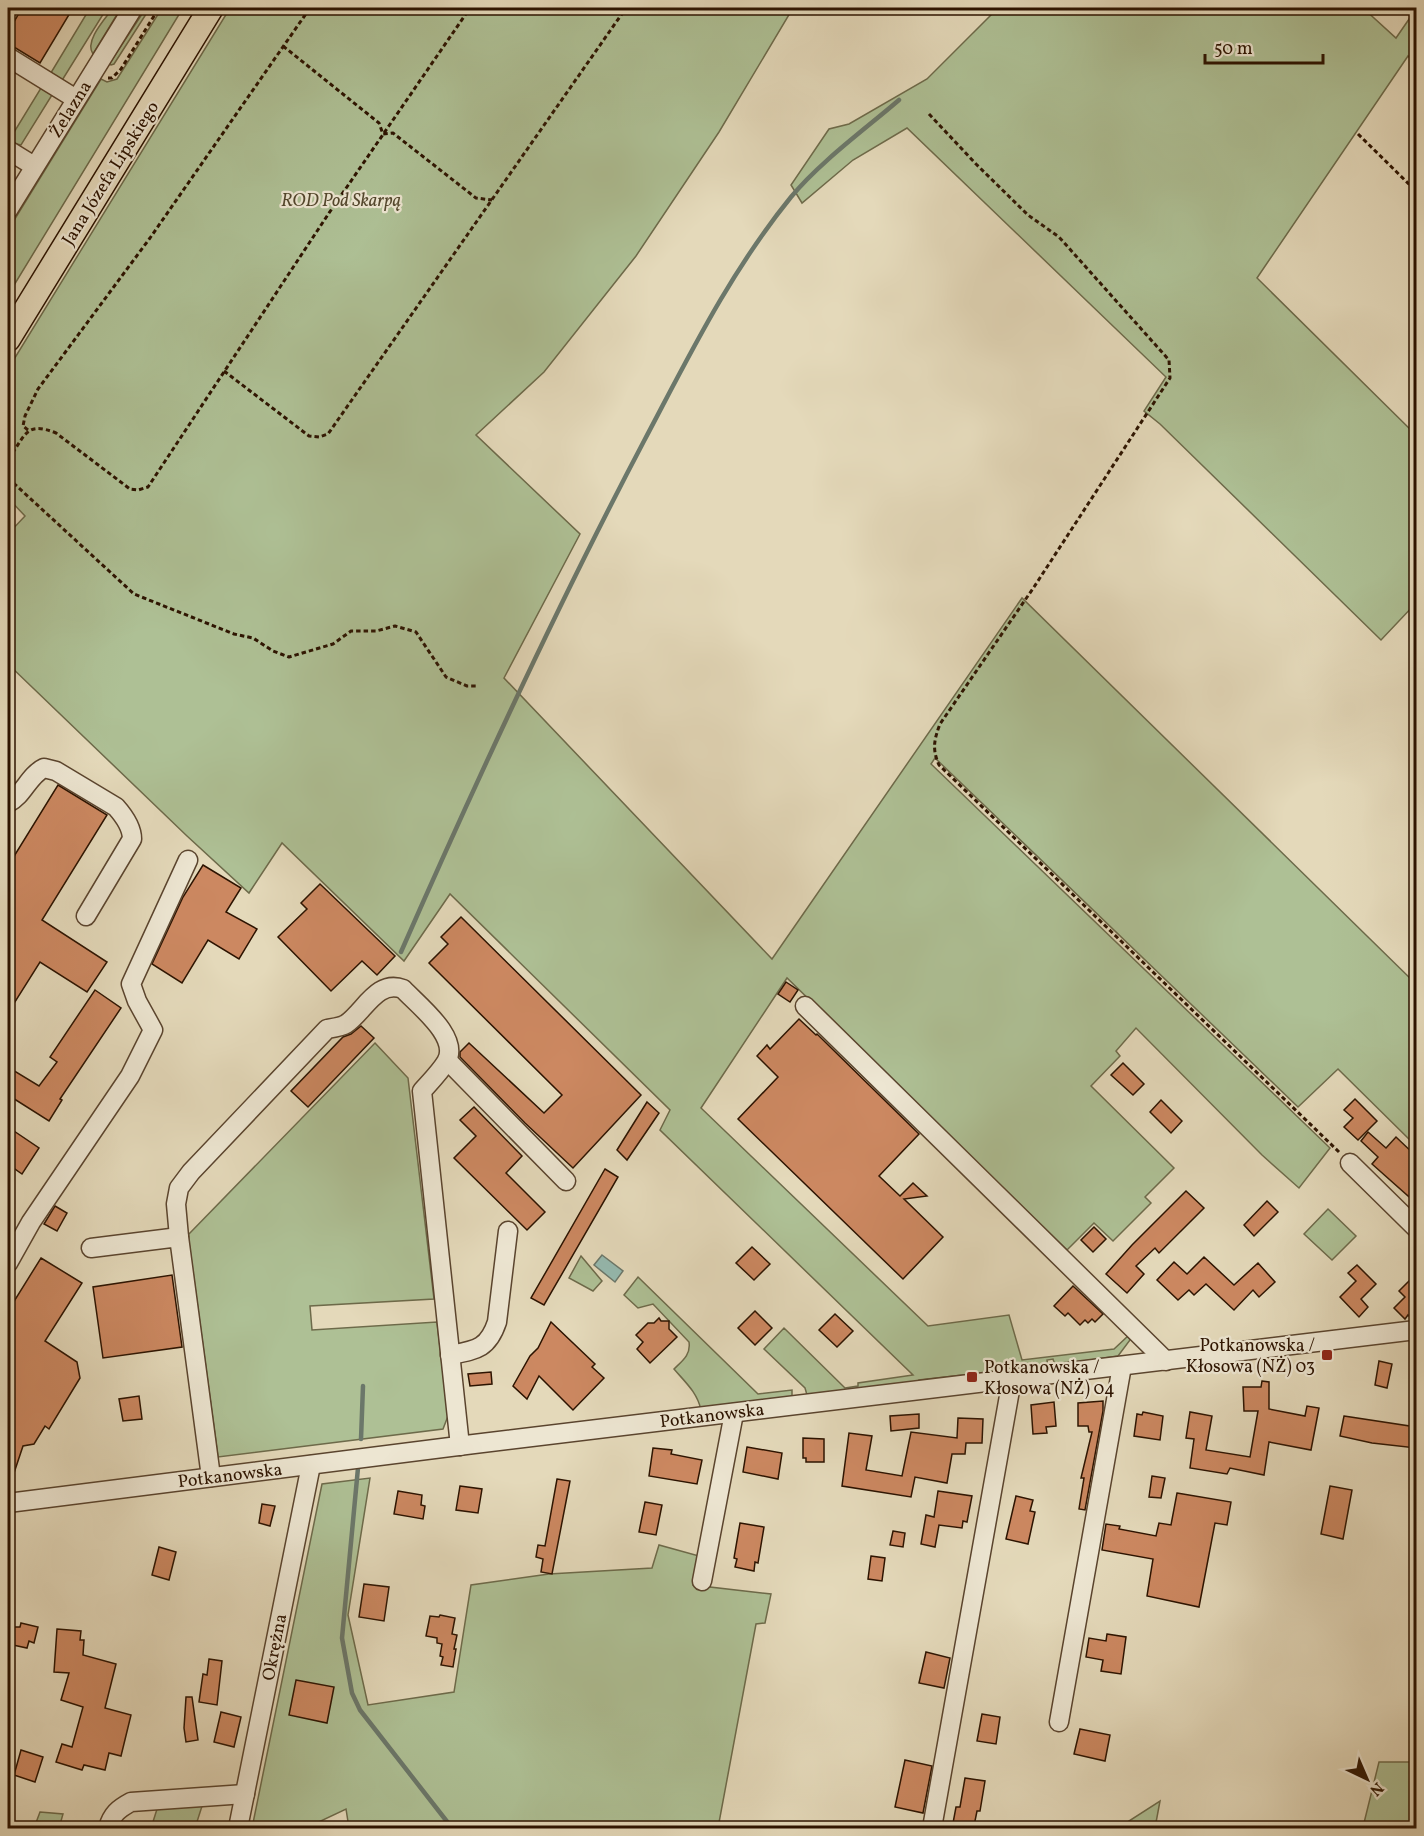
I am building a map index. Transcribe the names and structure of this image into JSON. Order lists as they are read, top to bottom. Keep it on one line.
{"streets":{"main road":["Jana Józefa Lipskiego"],"street":["Żelazna","Potkanowska","Okrężna"]},"crossings":[["Potkanowska","Okrężna"]],"parks":["ROD Pod Skarpą"],"places":{"transit":["Potkanowska / Kłosowa (NŻ) 03","Potkanowska / Kłosowa (NŻ) 04"]},"scale_bar":"50 m","north":"bottom right"}
